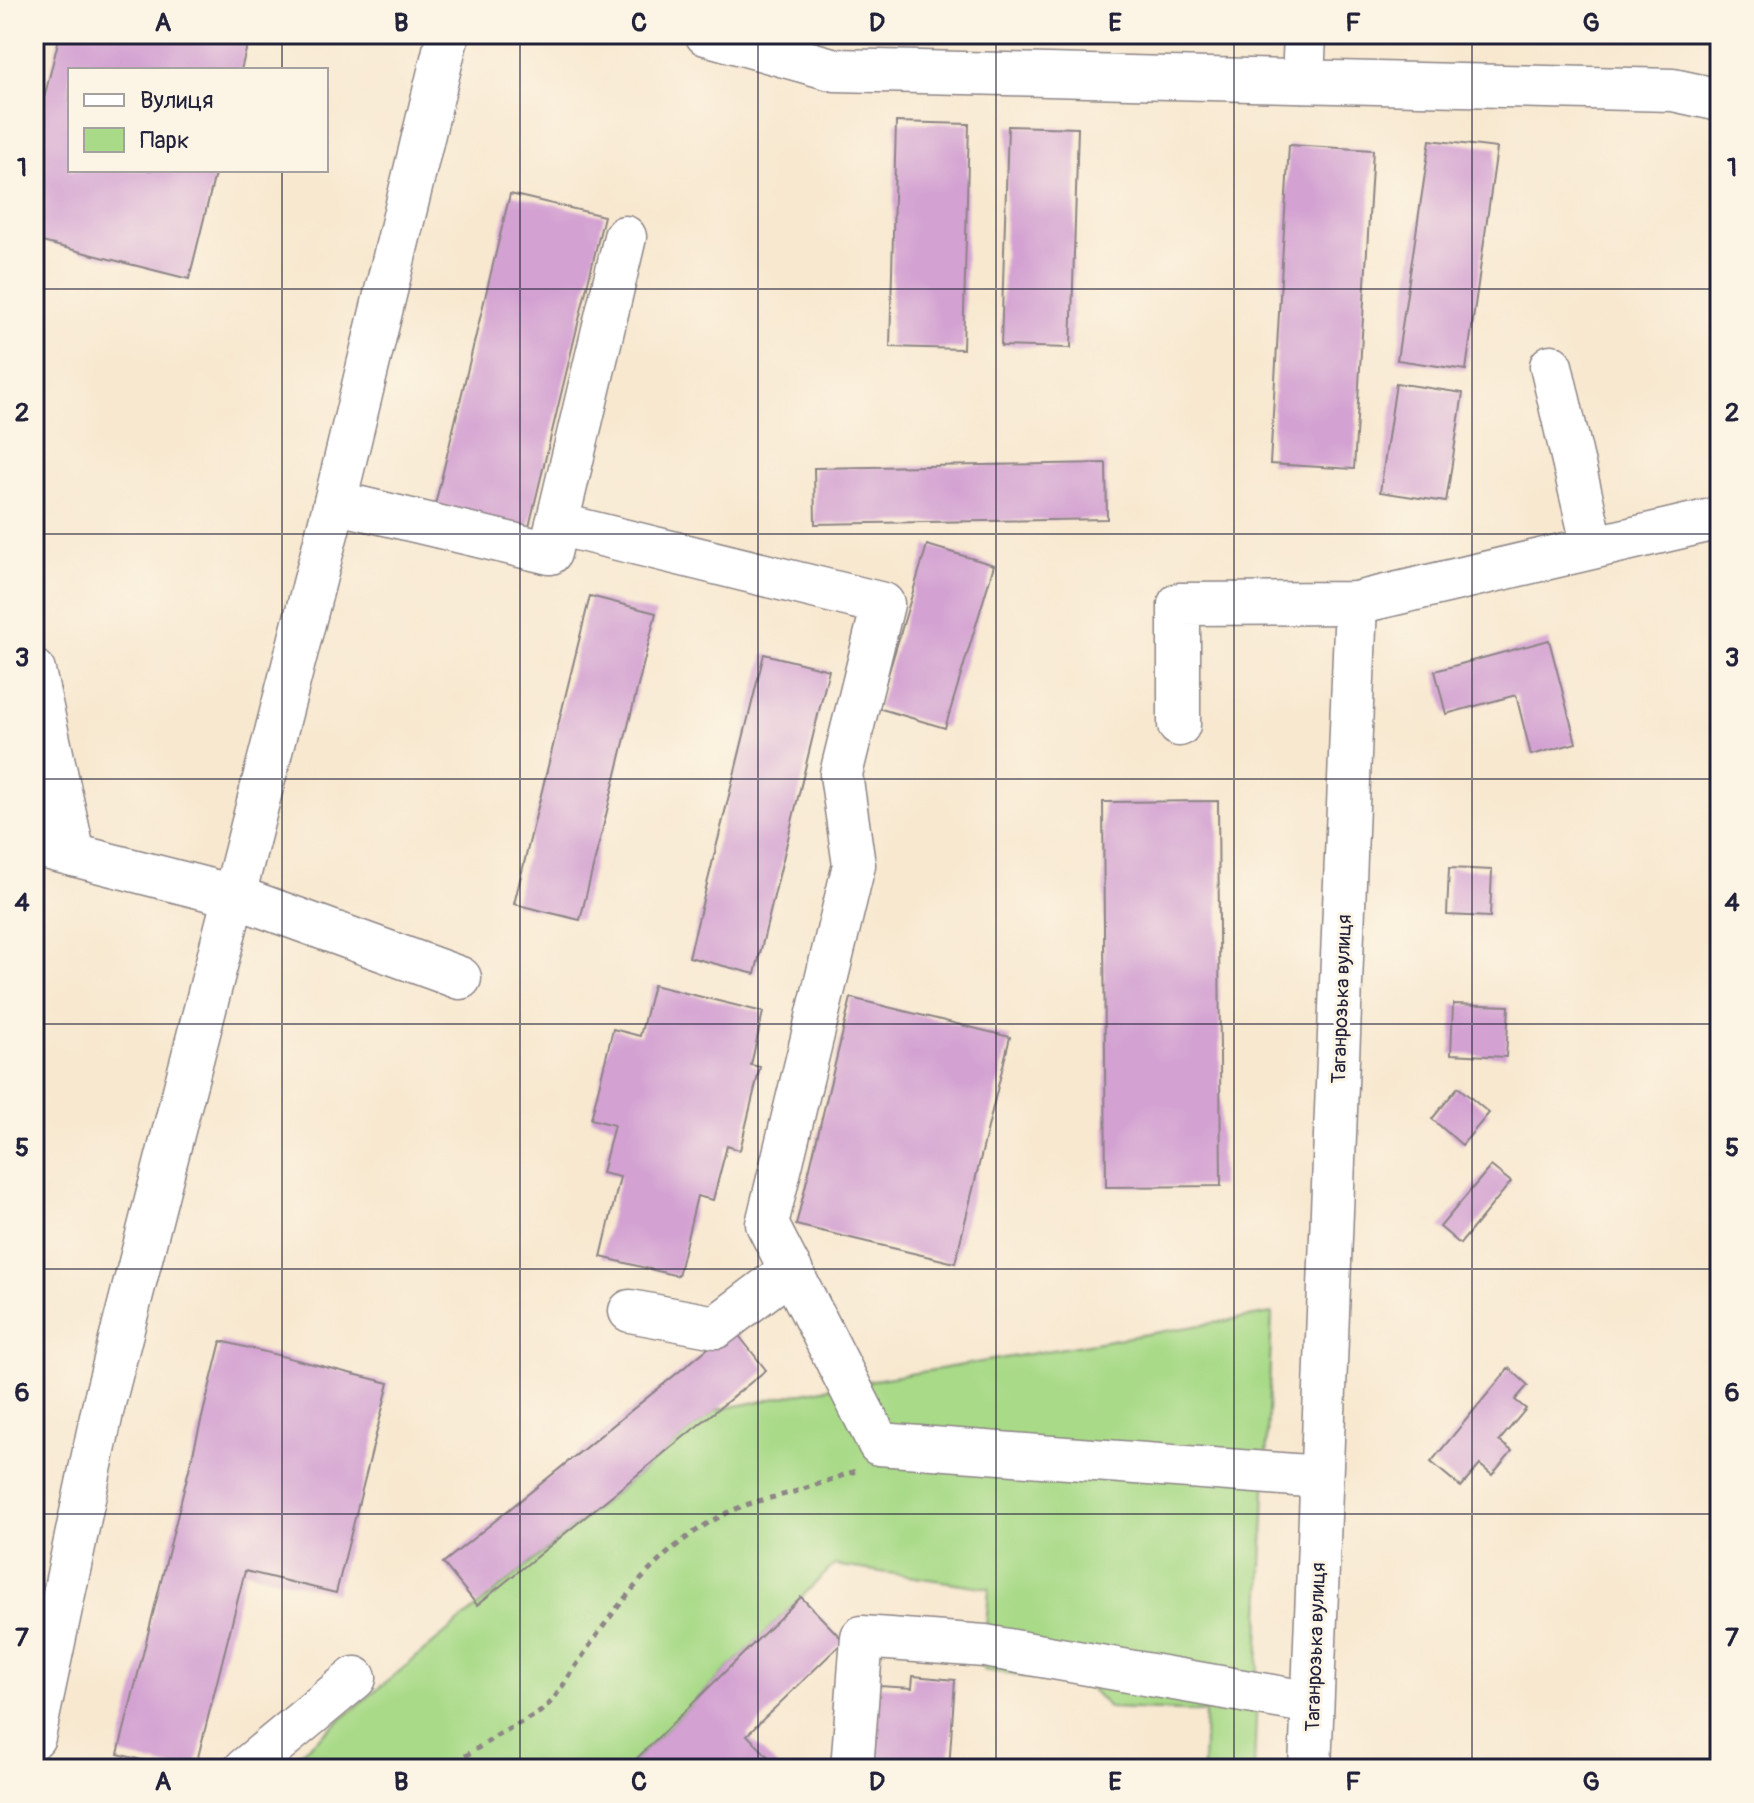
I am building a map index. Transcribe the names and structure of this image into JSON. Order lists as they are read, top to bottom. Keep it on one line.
{"streets":{"street":["Таганрозька вулиця"]},"legend":["Вулиця","Парк"],"grid":{"columns":["A","B","C","D","E","F","G"],"rows":["1","2","3","4","5","6","7"]}}
